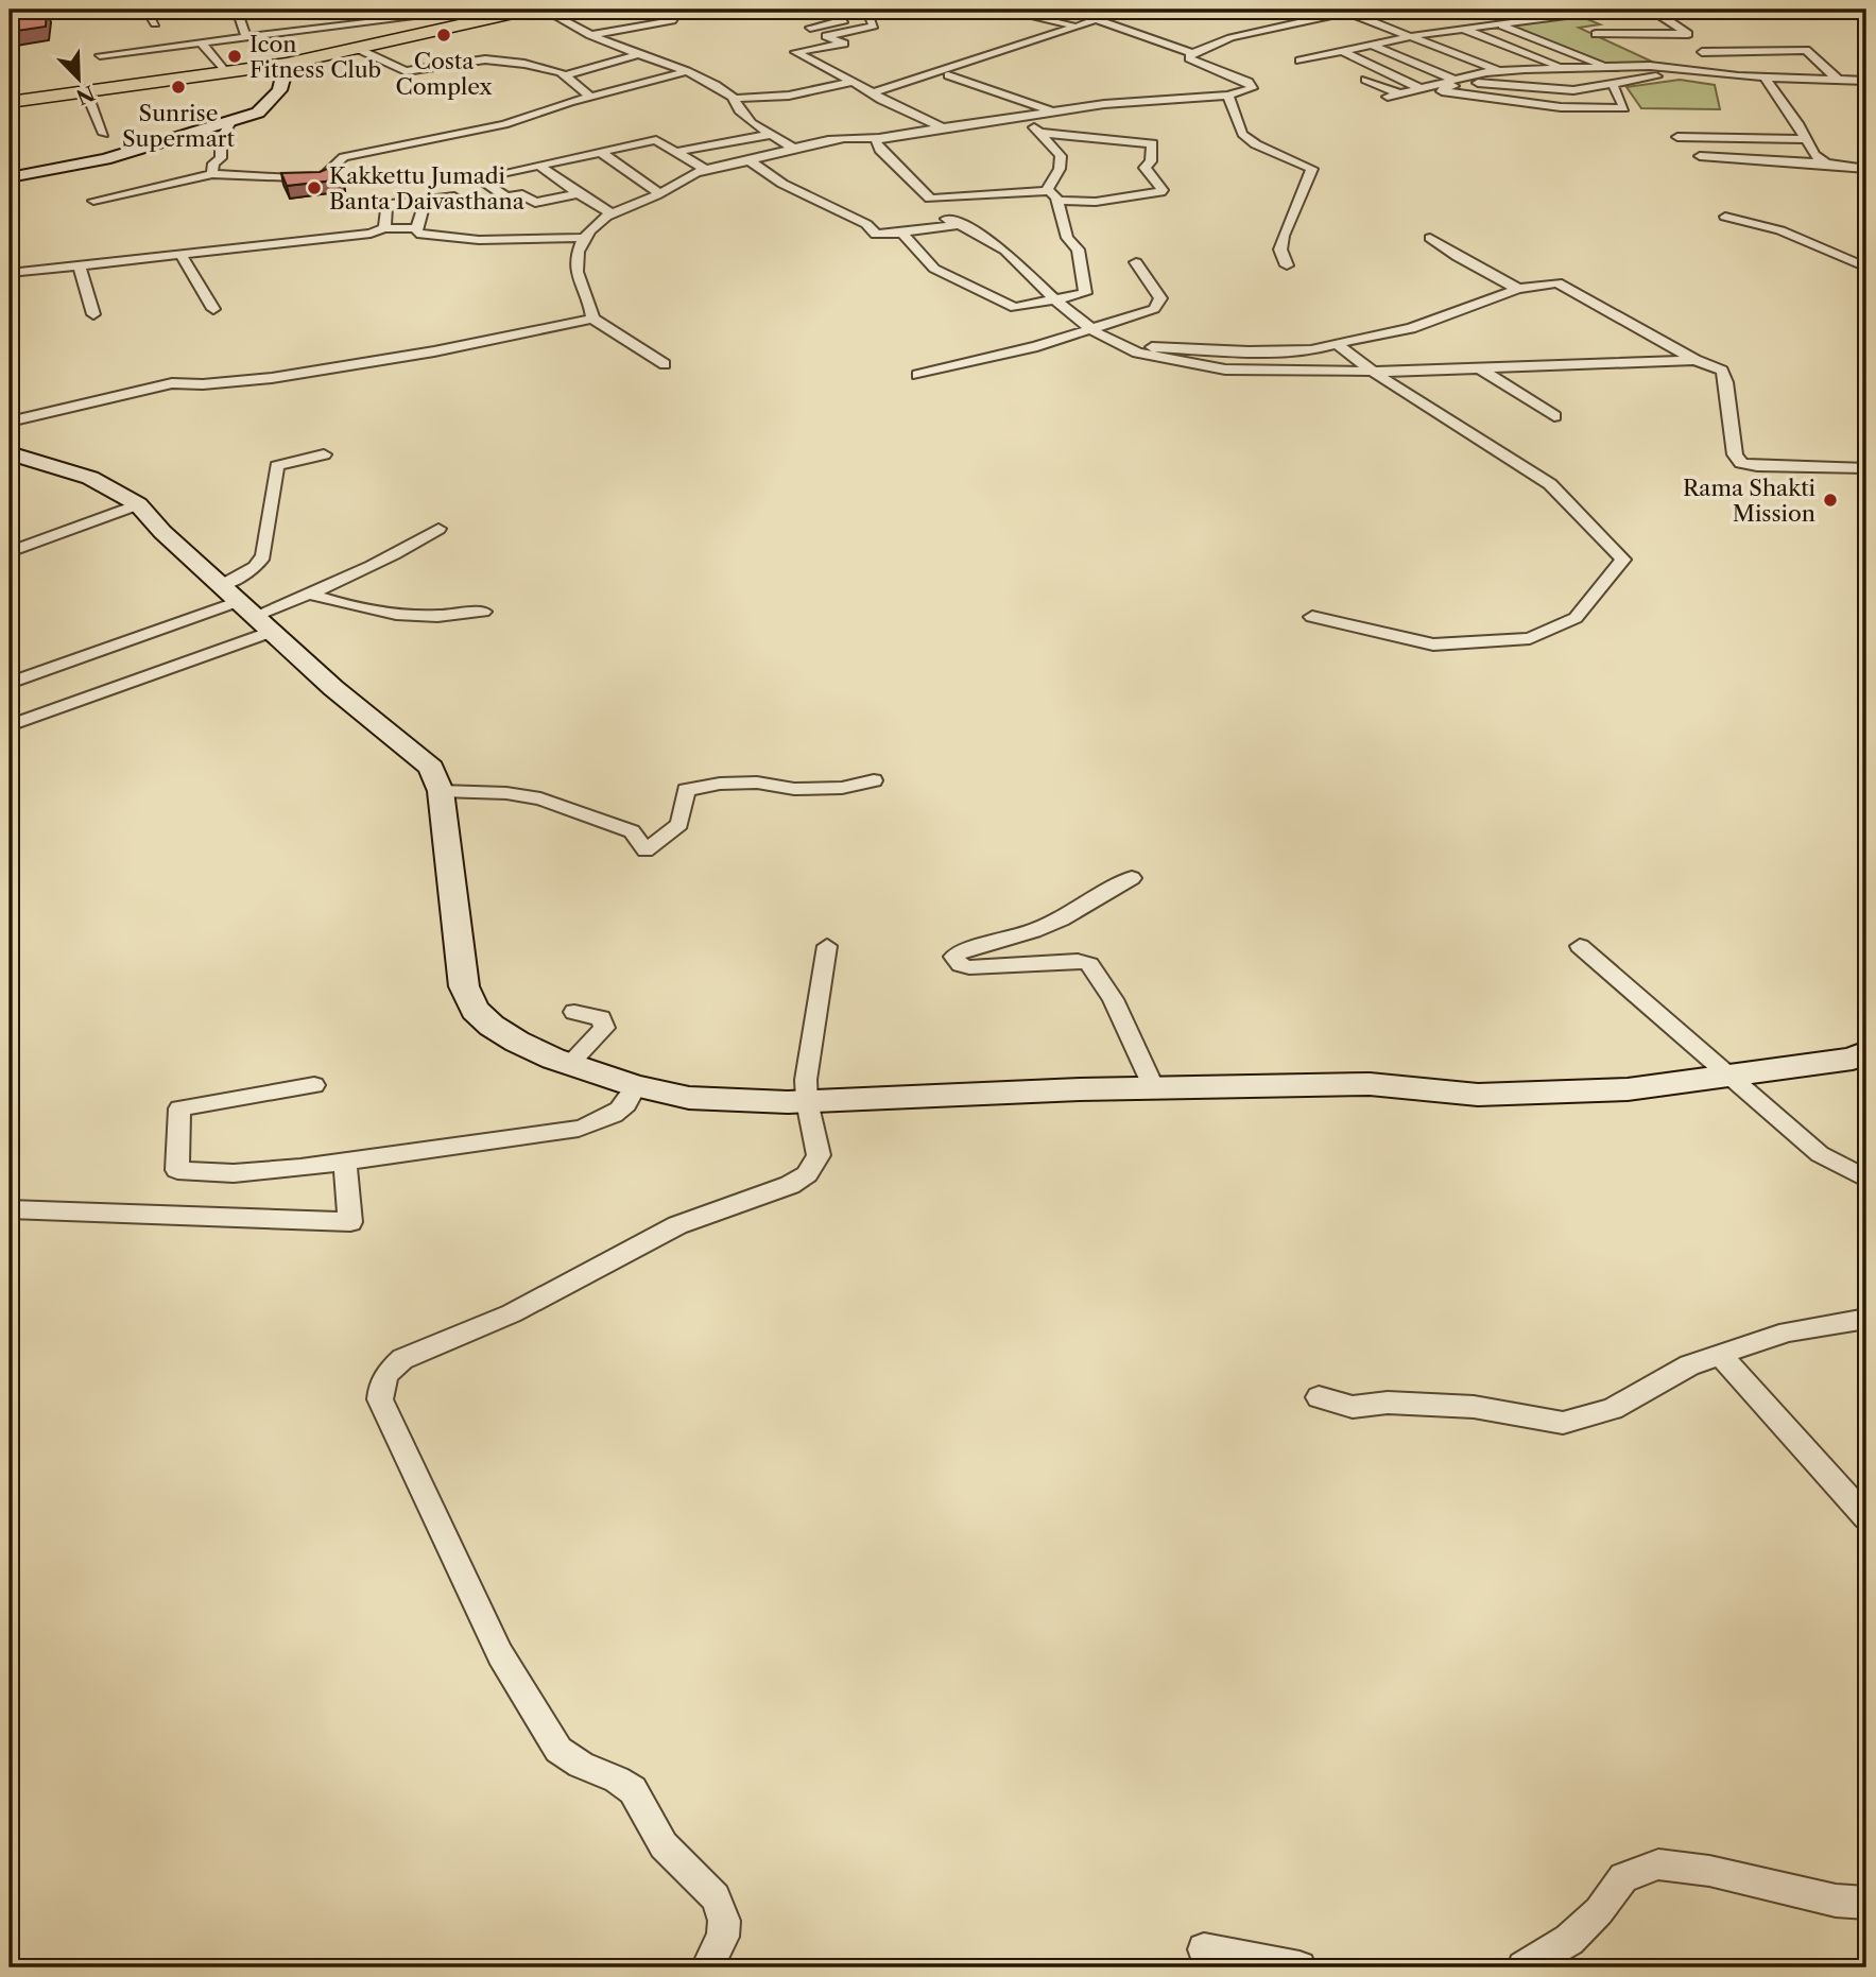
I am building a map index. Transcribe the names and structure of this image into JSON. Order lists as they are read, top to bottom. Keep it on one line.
{"places":["Costa Complex","Icon Fitness Club","Sunrise Supermart","Kakkettu Jumadi Banta Daivasthana","Rama Shakti Mission"],"north":"bottom right"}
